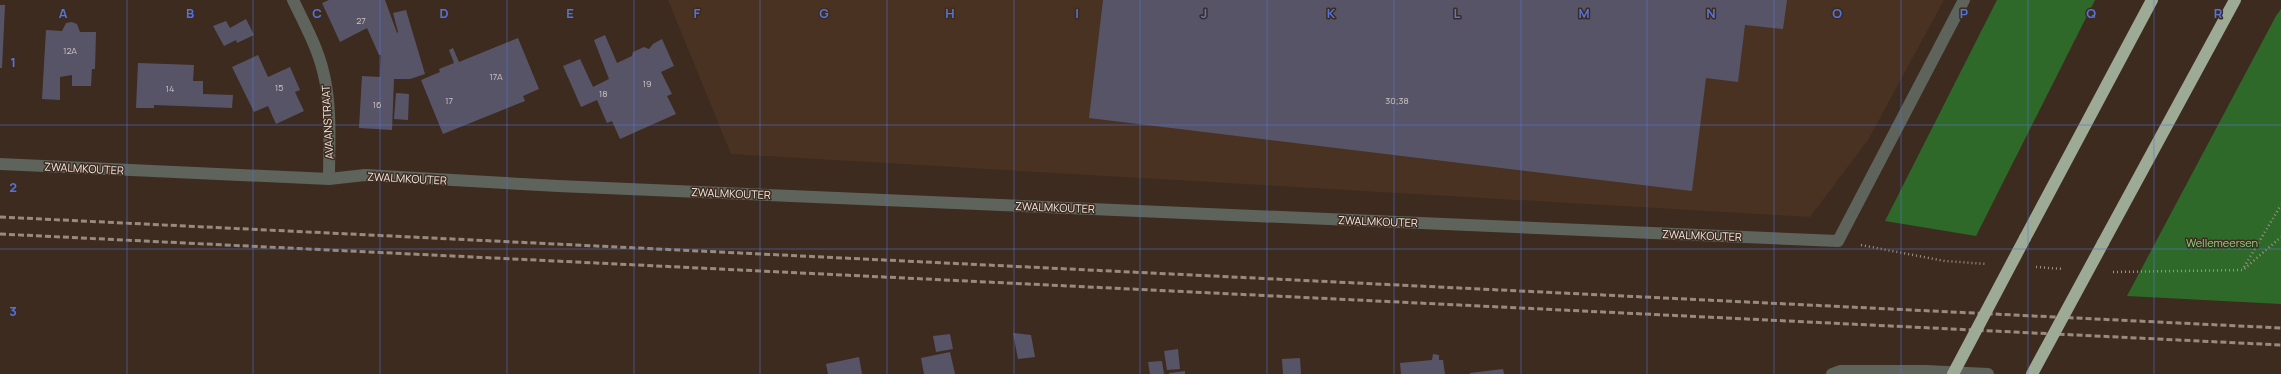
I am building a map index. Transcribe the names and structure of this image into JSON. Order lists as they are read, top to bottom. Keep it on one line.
{"streets":{"street":["AVAANSTRAAT","ZWALMKOUTER"]},"crossings":[["AVAANSTRAAT","ZWALMKOUTER"]],"parks":["Wellemeersen"],"house_numbers":["27","12A","17A","19","15","14","18","17","30;38","16"],"grid":{"columns":["A","B","C","D","E","F","G","H","I","J","K","L","M","N","O","P","Q","R"],"rows":["1","2","3"]}}
